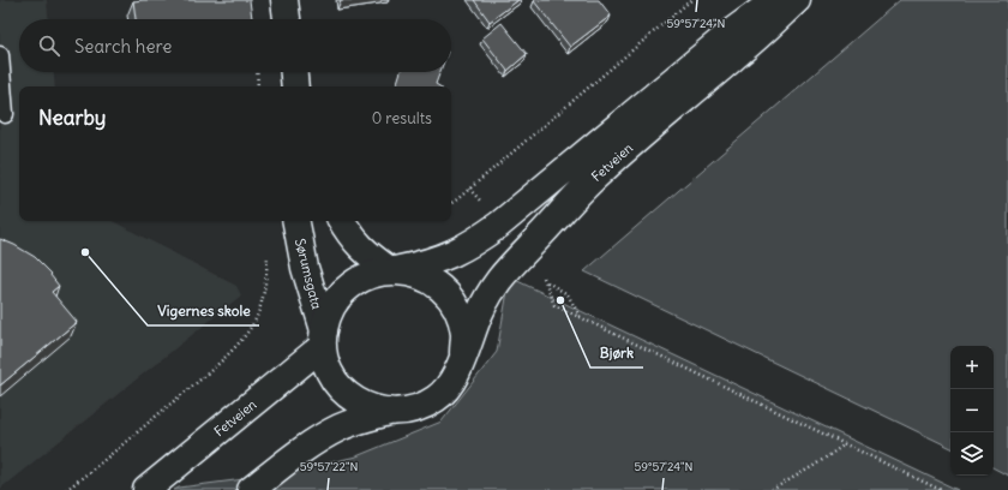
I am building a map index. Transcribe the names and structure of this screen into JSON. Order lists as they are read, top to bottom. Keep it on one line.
{"streets":{"main road":["Fetveien","Sørumsgata"]},"crossings":[["Fetveien","Sørumsgata"]],"places":["Vigernes skole","Bjørk"],"page":{"search":"Search here","heading":["Nearby","0 results"],"map_buttons":["+","−"]},"coordinates":["59°57'24\"N","59°57'22\"N"]}
